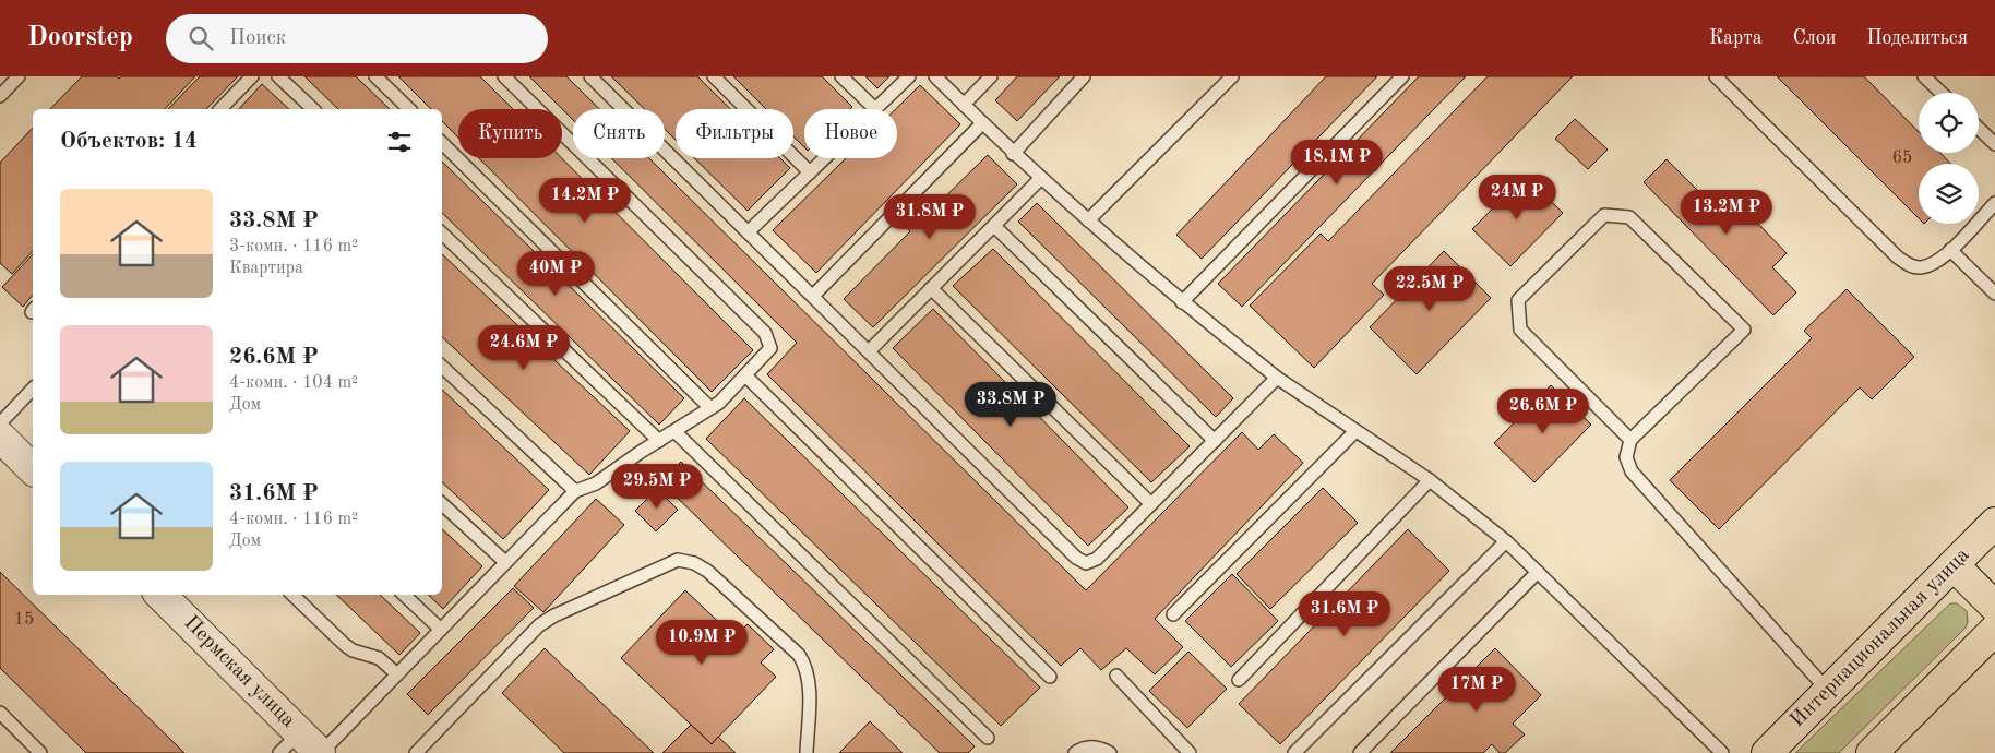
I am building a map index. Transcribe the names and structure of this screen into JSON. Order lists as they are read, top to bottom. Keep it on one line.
{"streets":{"main road":["Интернациональная улица"],"street":["Пермская улица"]},"house_numbers":["65","15"],"page":{"header":"Doorstep","search":"Поиск","nav":["Карта","Слои","Поделиться"],"chip":["Купить","Снять","Фильтры","Новое"],"heading":"Объектов: 14","price":["18.1M ₽","24M ₽","14.2M ₽","13.2M ₽","31.8M ₽","40M ₽","22.5M ₽","24.6M ₽","33.8M ₽","26.6M ₽","29.5M ₽","31.6M ₽","10.9M ₽","17M ₽"],"list":[{"name":"33.8M ₽","note":"3-комн. · 116 m² · Квартира"},{"name":"26.6M ₽","note":"4-комн. · 104 m² · Дом"},{"name":"31.6M ₽","note":"4-комн. · 116 m² · Дом"}]}}
